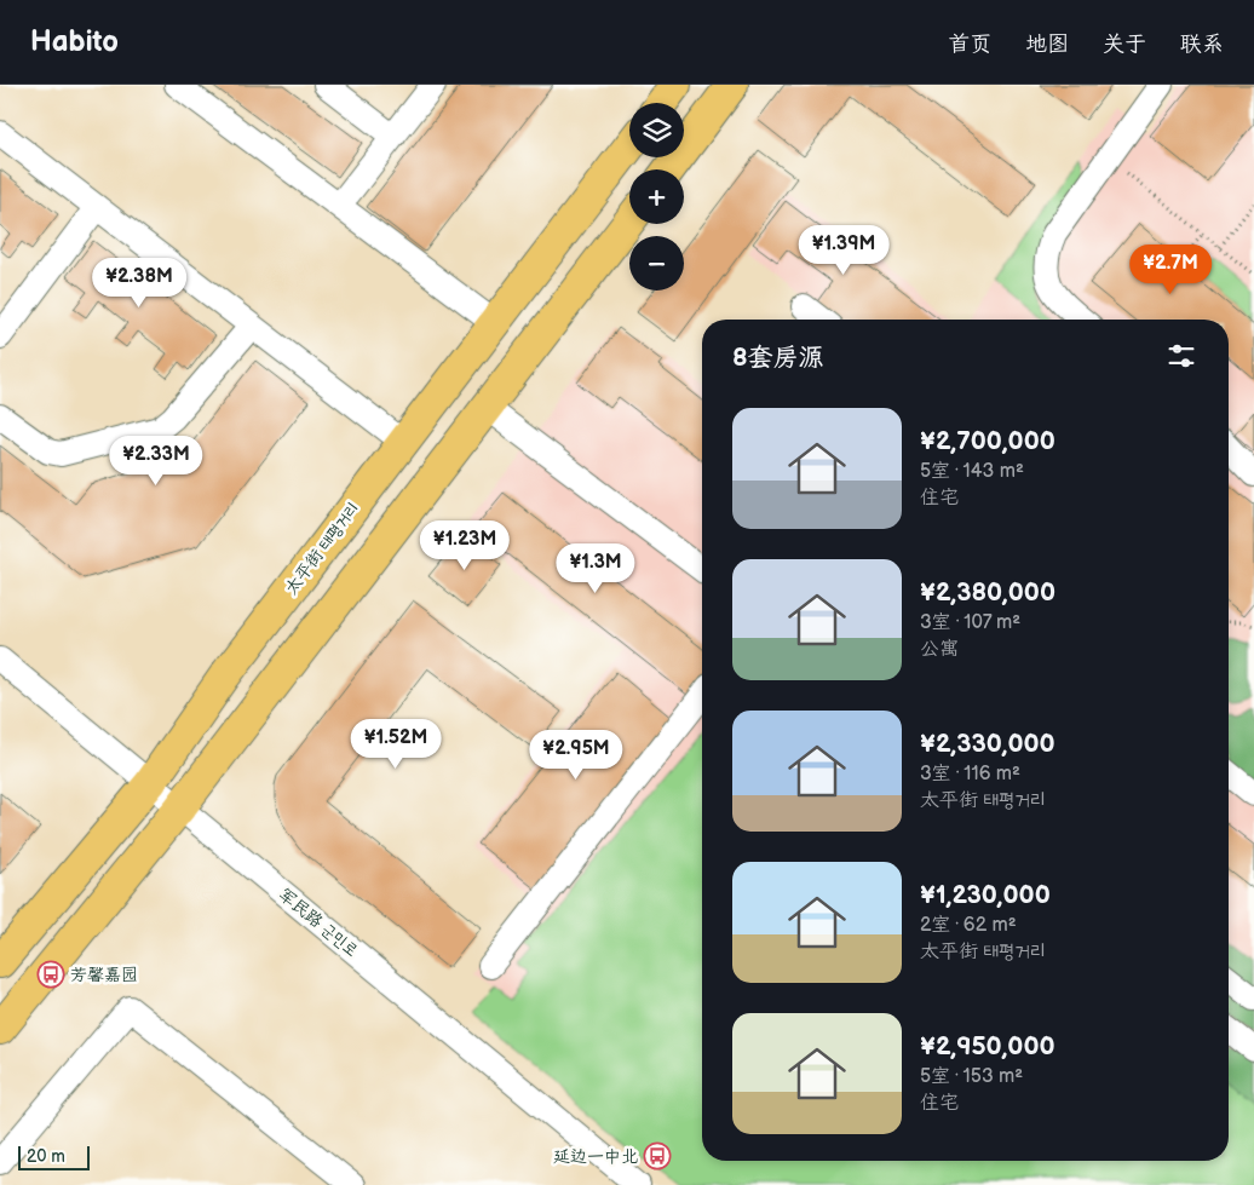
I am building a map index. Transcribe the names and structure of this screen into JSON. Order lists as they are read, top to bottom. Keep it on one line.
{"streets":{"main road":["太平街 태평거리"],"street":["军民路 군민로"]},"crossings":[["太平街 태평거리","军民路 군민로"]],"places":{"bus stop":["芳馨嘉园","延边一中北"]},"scale_bar":"20 m","page":{"header":"Habito","nav":["首页","地图","关于","联系"],"map_buttons":["+","−"],"price":["¥1.39M","¥2.7M","¥2.38M","¥2.33M","¥1.23M","¥1.3M","¥1.52M","¥2.95M"],"heading":"8套房源","list":[{"name":"¥2,700,000","note":"5室 · 143 m² · 住宅"},{"name":"¥2,380,000","note":"3室 · 107 m² · 公寓"},{"name":"¥2,330,000","note":"3室 · 116 m² · 太平街 태평거리"},{"name":"¥1,230,000","note":"2室 · 62 m² · 太平街 태평거리"},{"name":"¥2,950,000","note":"5室 · 153 m² · 住宅"}],"scale":"20 m"}}
